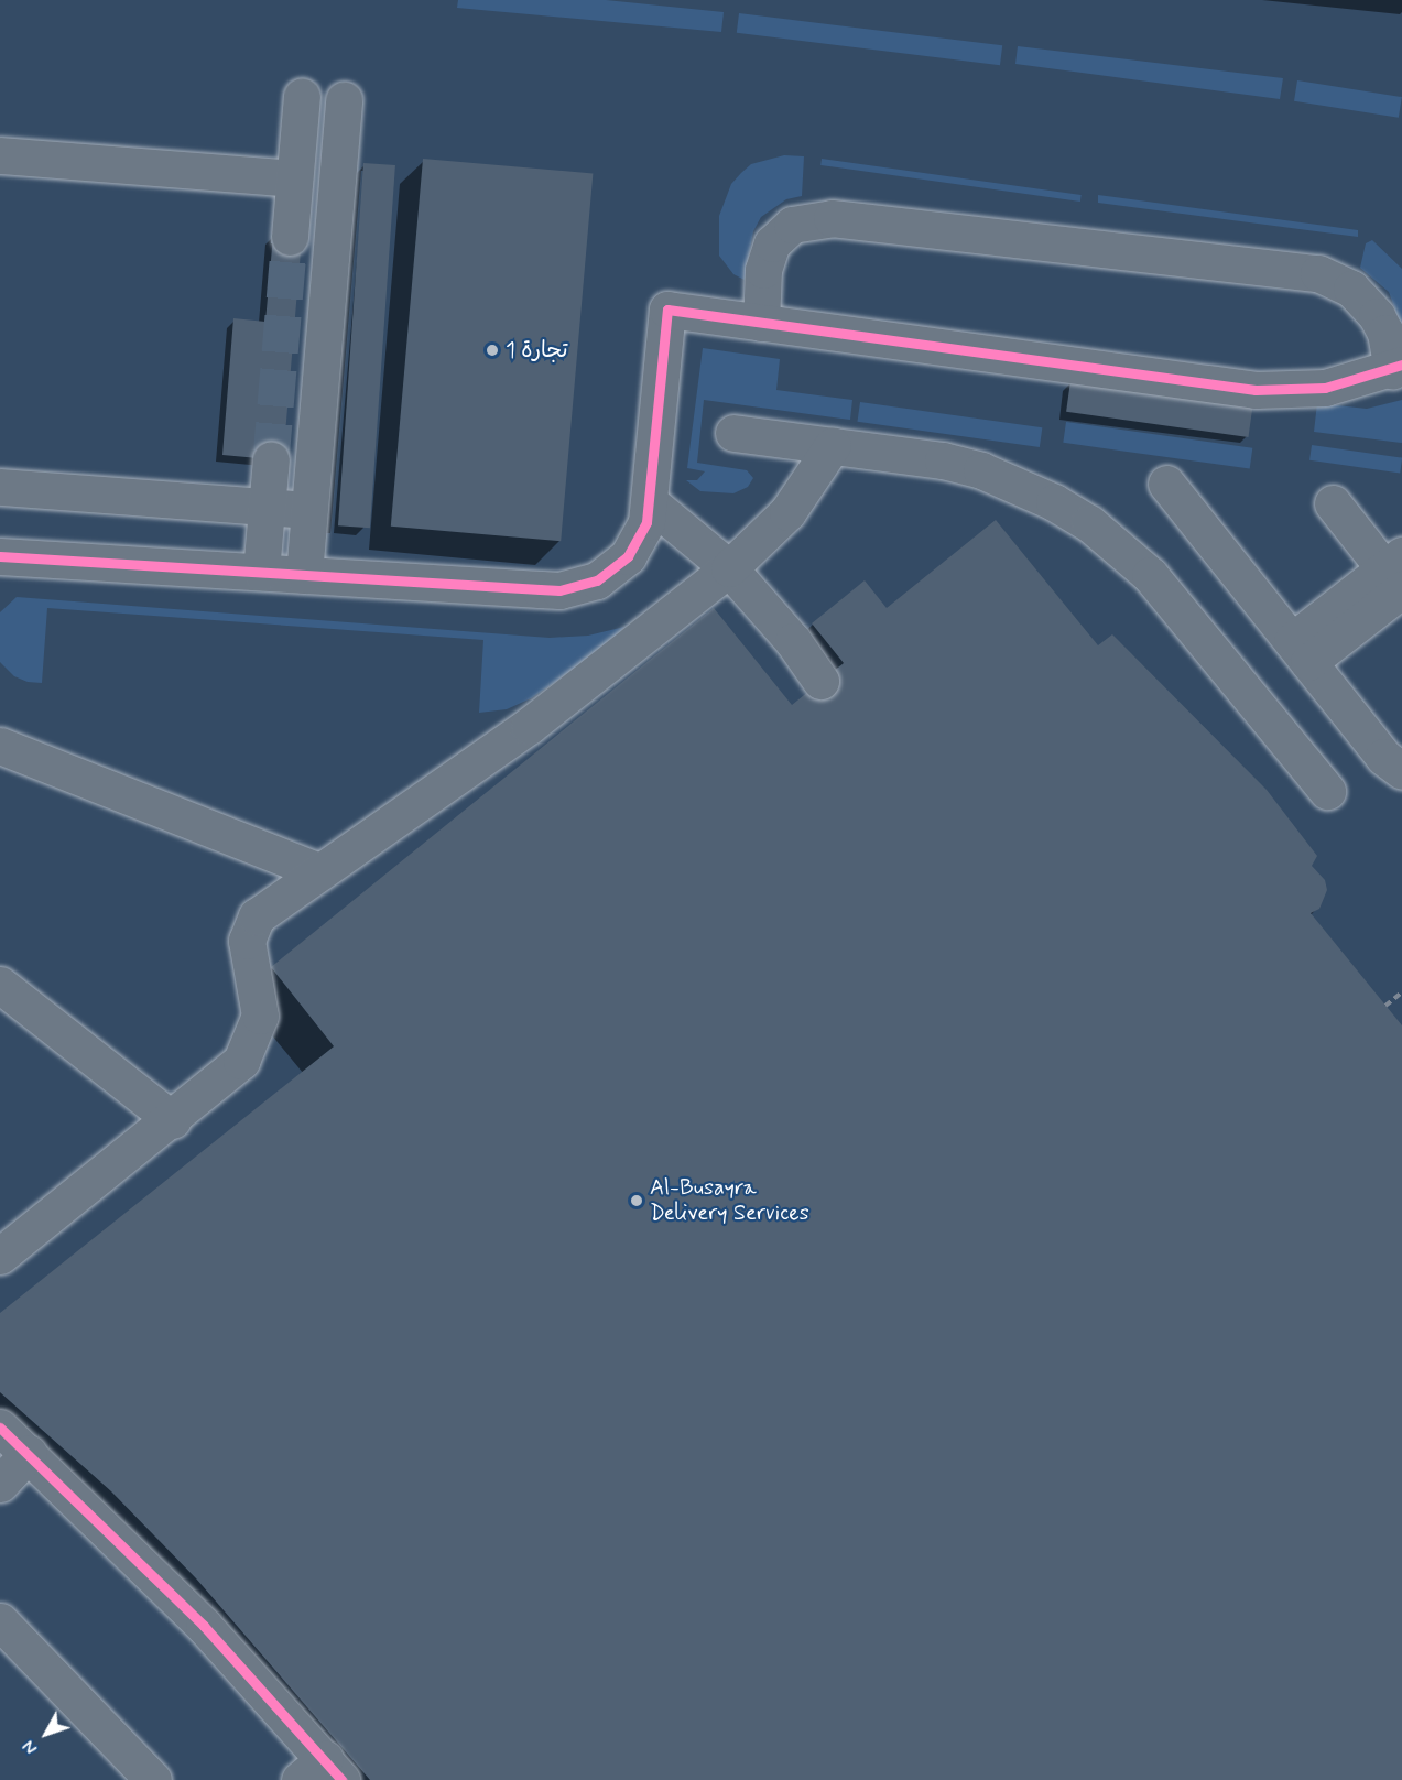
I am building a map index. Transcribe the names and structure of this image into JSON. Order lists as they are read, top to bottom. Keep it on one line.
{"places":["تجارة 1","Al-Busayra Delivery Services"],"north":"bottom left"}
